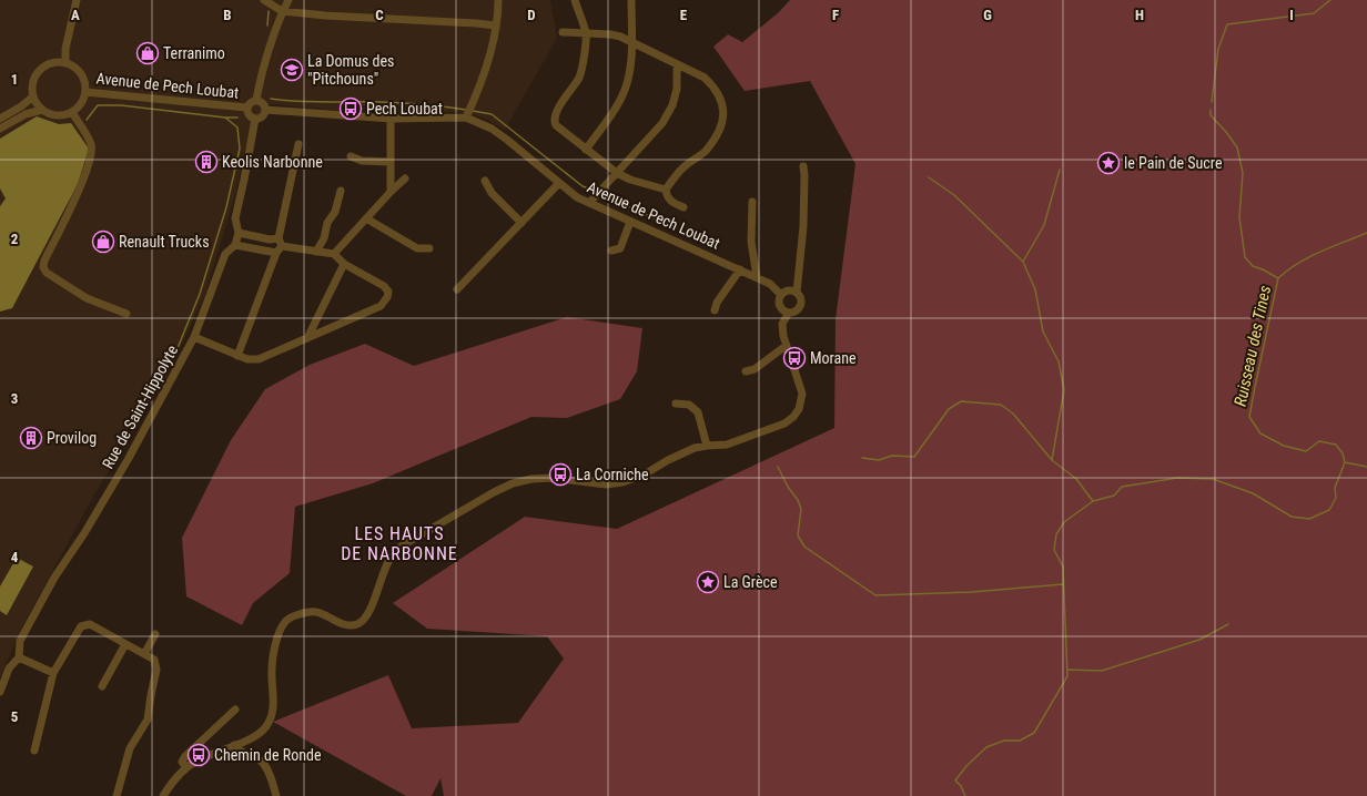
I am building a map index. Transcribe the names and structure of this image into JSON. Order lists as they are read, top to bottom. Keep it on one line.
{"streets":{"street":["Avenue de Pech Loubat","Rue de Saint-Hippolyte"]},"crossings":[["Avenue de Pech Loubat","Rue de Saint-Hippolyte"]],"districts":["LES HAUTS DE NARBONNE"],"water":["Ruisseau des Tines"],"places":{"shop":["Terranimo","Renault Trucks"],"school or university":["La Domus des \"Pitchouns\""],"bus stop":["Pech Loubat","Morane","La Corniche","Chemin de Ronde"],"building":["Keolis Narbonne","Provilog"],"place":["le Pain de Sucre","La Grèce"]},"grid":{"columns":["A","B","C","D","E","F","G","H","I"],"rows":["1","2","3","4","5"]}}
